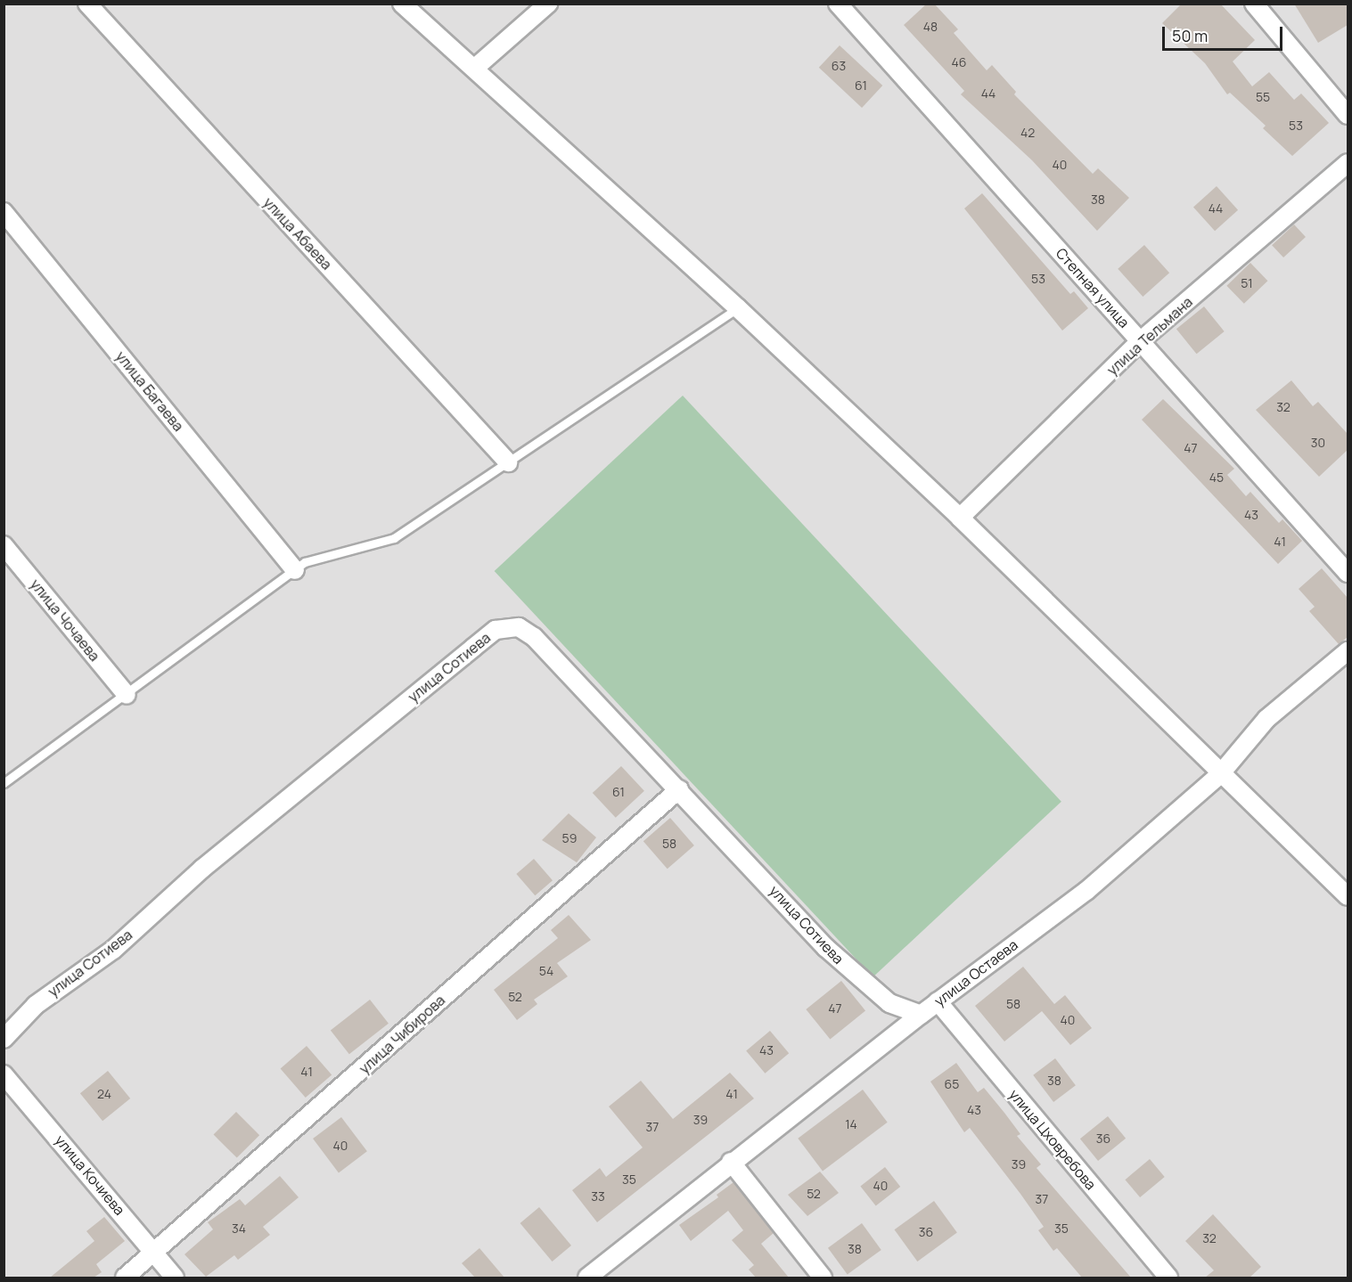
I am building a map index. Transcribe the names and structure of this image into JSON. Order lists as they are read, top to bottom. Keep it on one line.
{"streets":{"street":["улица Абаева","Степная улица","улица Тельмана","улица Багаева","улица Чочаева","улица Сотиева","улица Остаева","улица Чибирова","улица Цховребова","улица Кочиева"]},"crossings":[["Степная улица","улица Тельмана"],["улица Сотиева","улица Остаева"],["улица Сотиева","улица Чибирова"],["улица Остаева","улица Цховребова"],["улица Чибирова","улица Кочиева"]],"house_numbers":["48","46","63","61","44","55","53","42","40","38","44","53","51","32","30","47","45","43","41","61","59","58","54","52","58","47","40","43","41","38","65","24","41","43","39","14","37","36","40","39","35","40","52","33","37","34","35","36","32","38"],"scale_bar":"50 m"}
